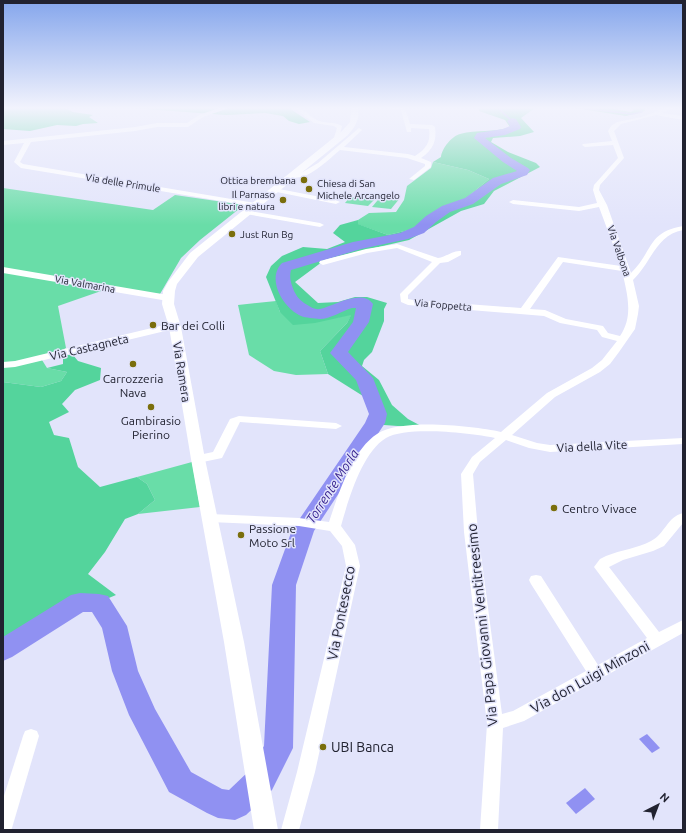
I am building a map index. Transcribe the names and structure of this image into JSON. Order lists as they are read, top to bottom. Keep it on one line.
{"streets":{"main road":["Via Ramera"],"street":["Via delle Primule","Via Valbona","Via Valmarina","Via Foppetta","Via Castagneta","Via della Vite","Via Pontesecco","Via Papa Giovanni Ventitreesimo","Via don Luigi Minzoni"]},"crossings":[["Via Valbona","Via Foppetta"],["Via Valbona","Via della Vite"],["Via Valbona","Via Papa Giovanni Ventitreesimo"],["Via Valmarina","Via Ramera"],["Via Castagneta","Via Ramera"],["Via della Vite","Via Papa Giovanni Ventitreesimo"],["Via Papa Giovanni Ventitreesimo","Via don Luigi Minzoni"]],"water":["Torrente Morla"],"places":["Ottica brembana","Chiesa di San Michele Arcangelo","Il Parnaso libri e natura","Just Run Bg","Bar dei Colli","Carrozzeria Nava","Gambirasio Pierino","Centro Vivace","Passione Moto Srl","UBI Banca"],"north":"top right"}
